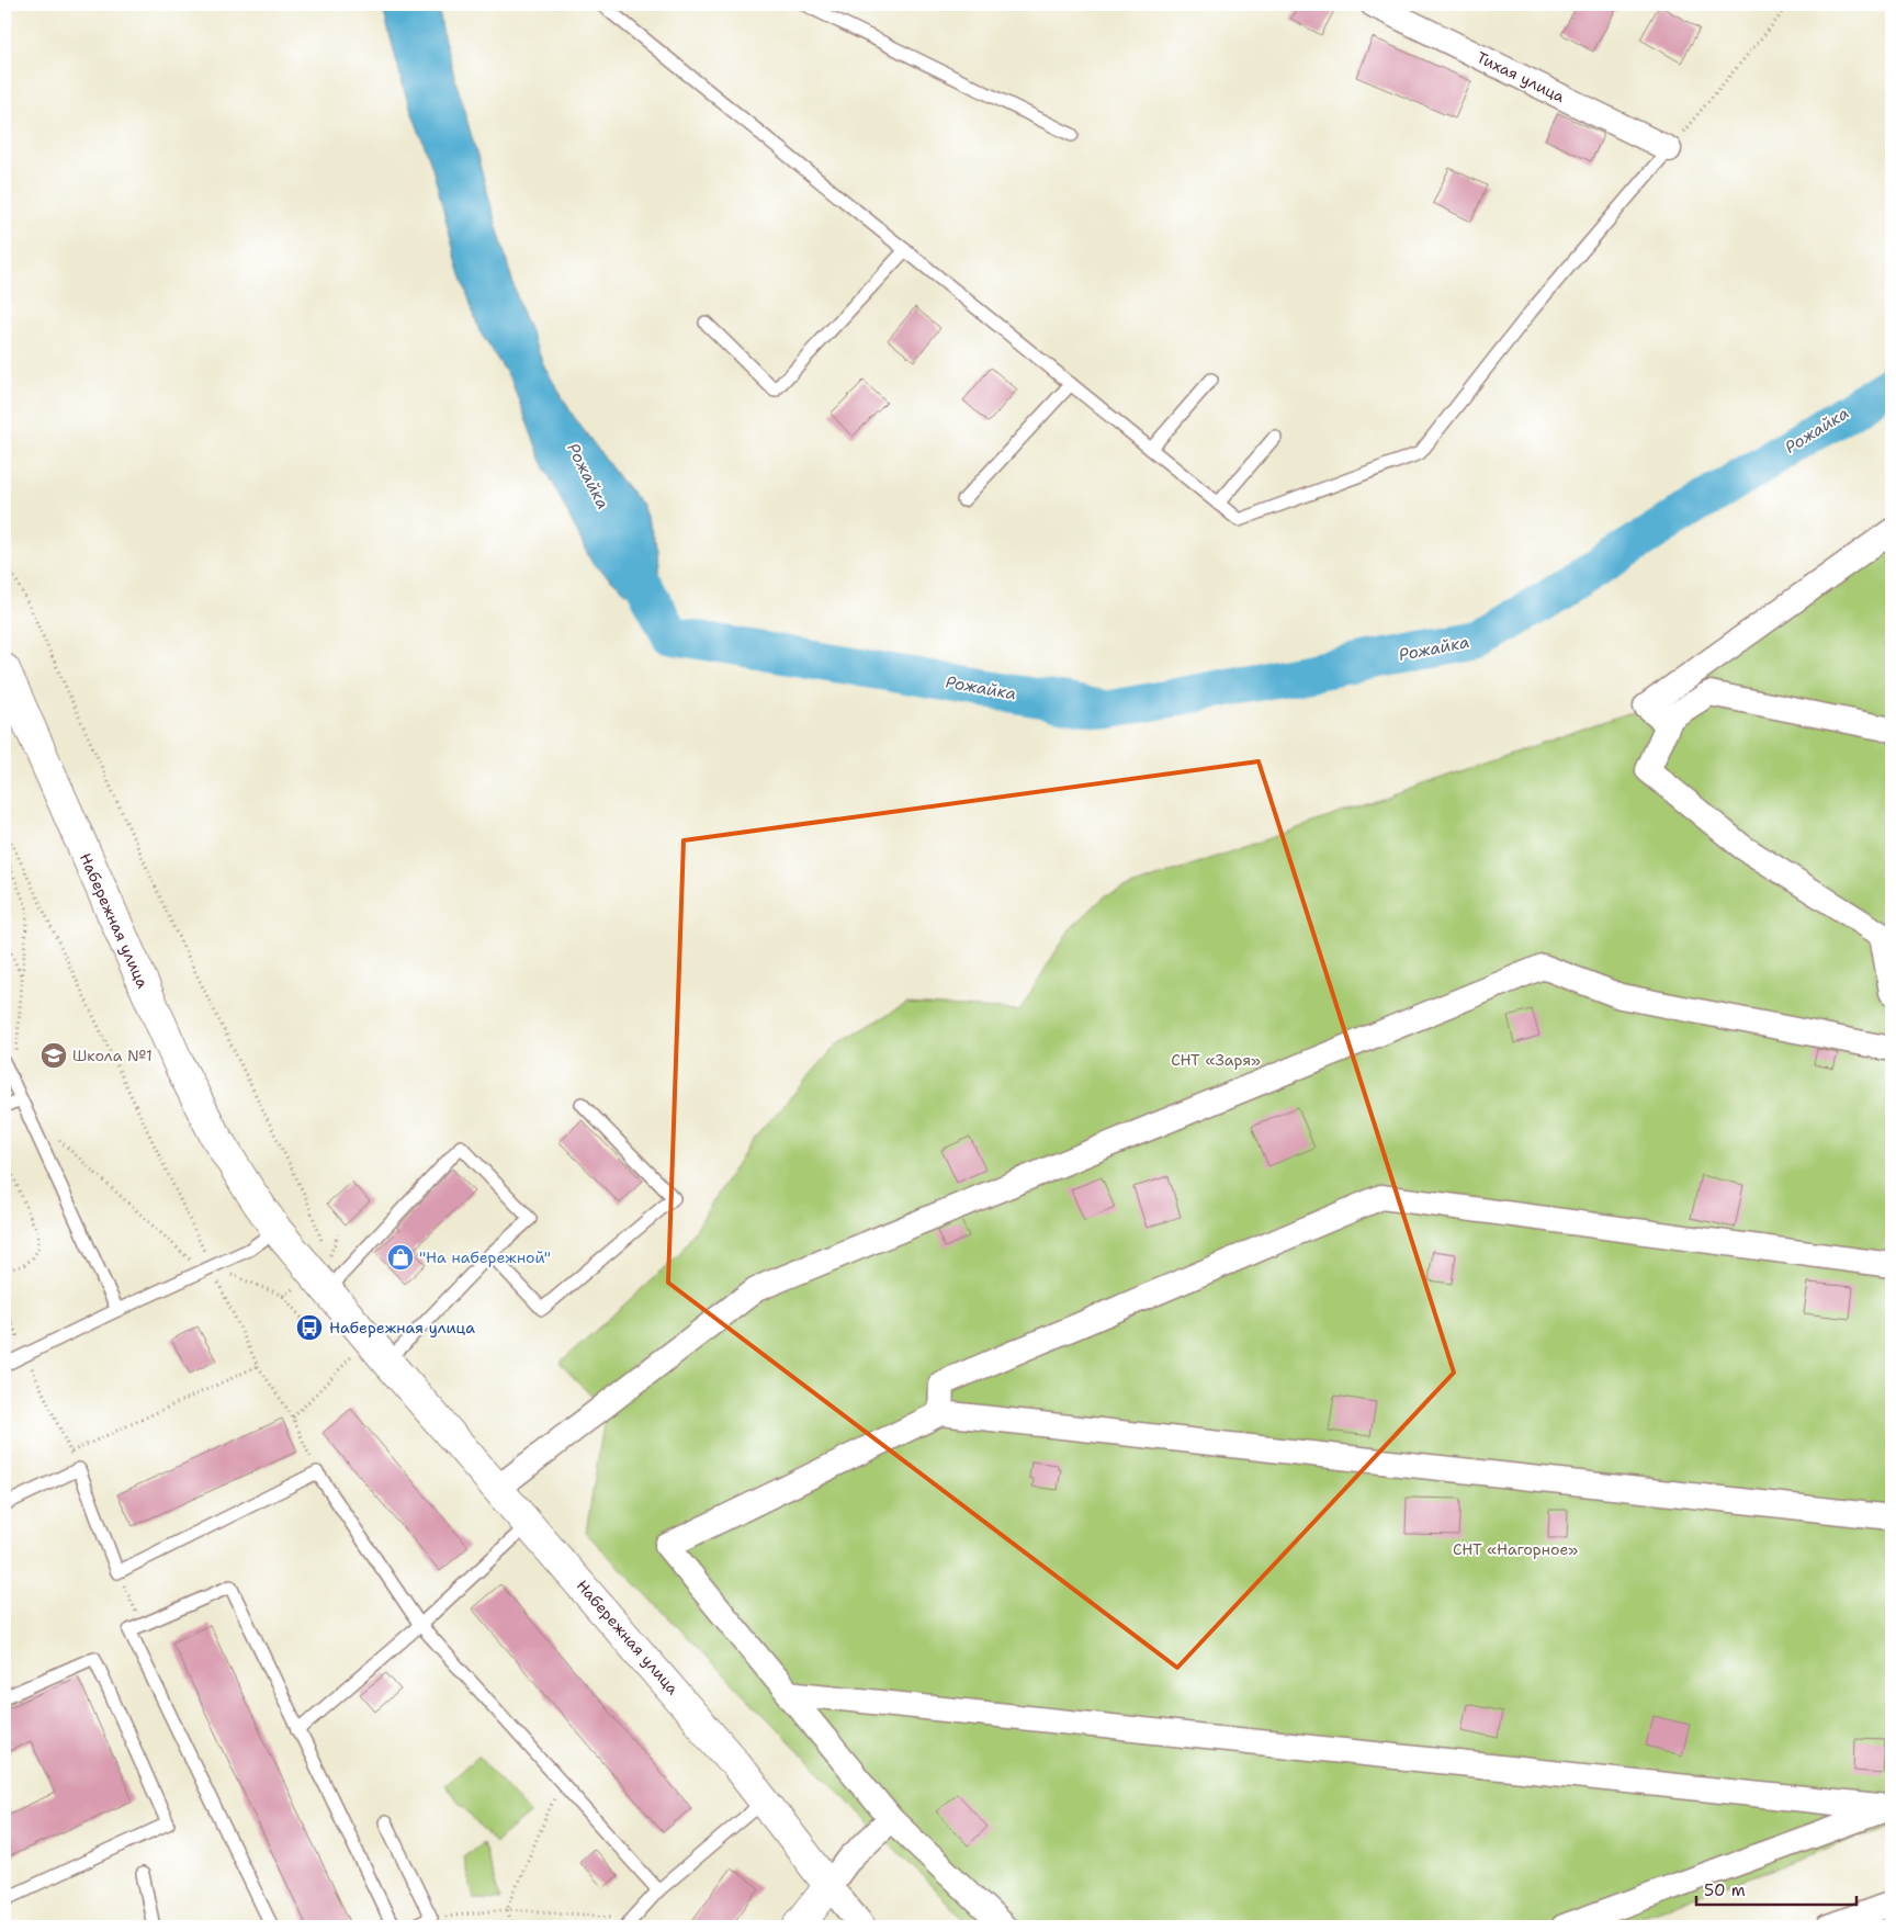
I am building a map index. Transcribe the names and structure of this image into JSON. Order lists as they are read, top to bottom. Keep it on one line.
{"streets":{"street":["Тихая улица","Набережная улица"]},"water":["Рожайка"],"parks":["СНТ «Заря»","СНТ «Нагорное»"],"places":{"school or university":["Школа №1"],"shop":["\"На набережной\""],"bus stop":["Набережная улица"]},"scale_bar":"50 m"}
